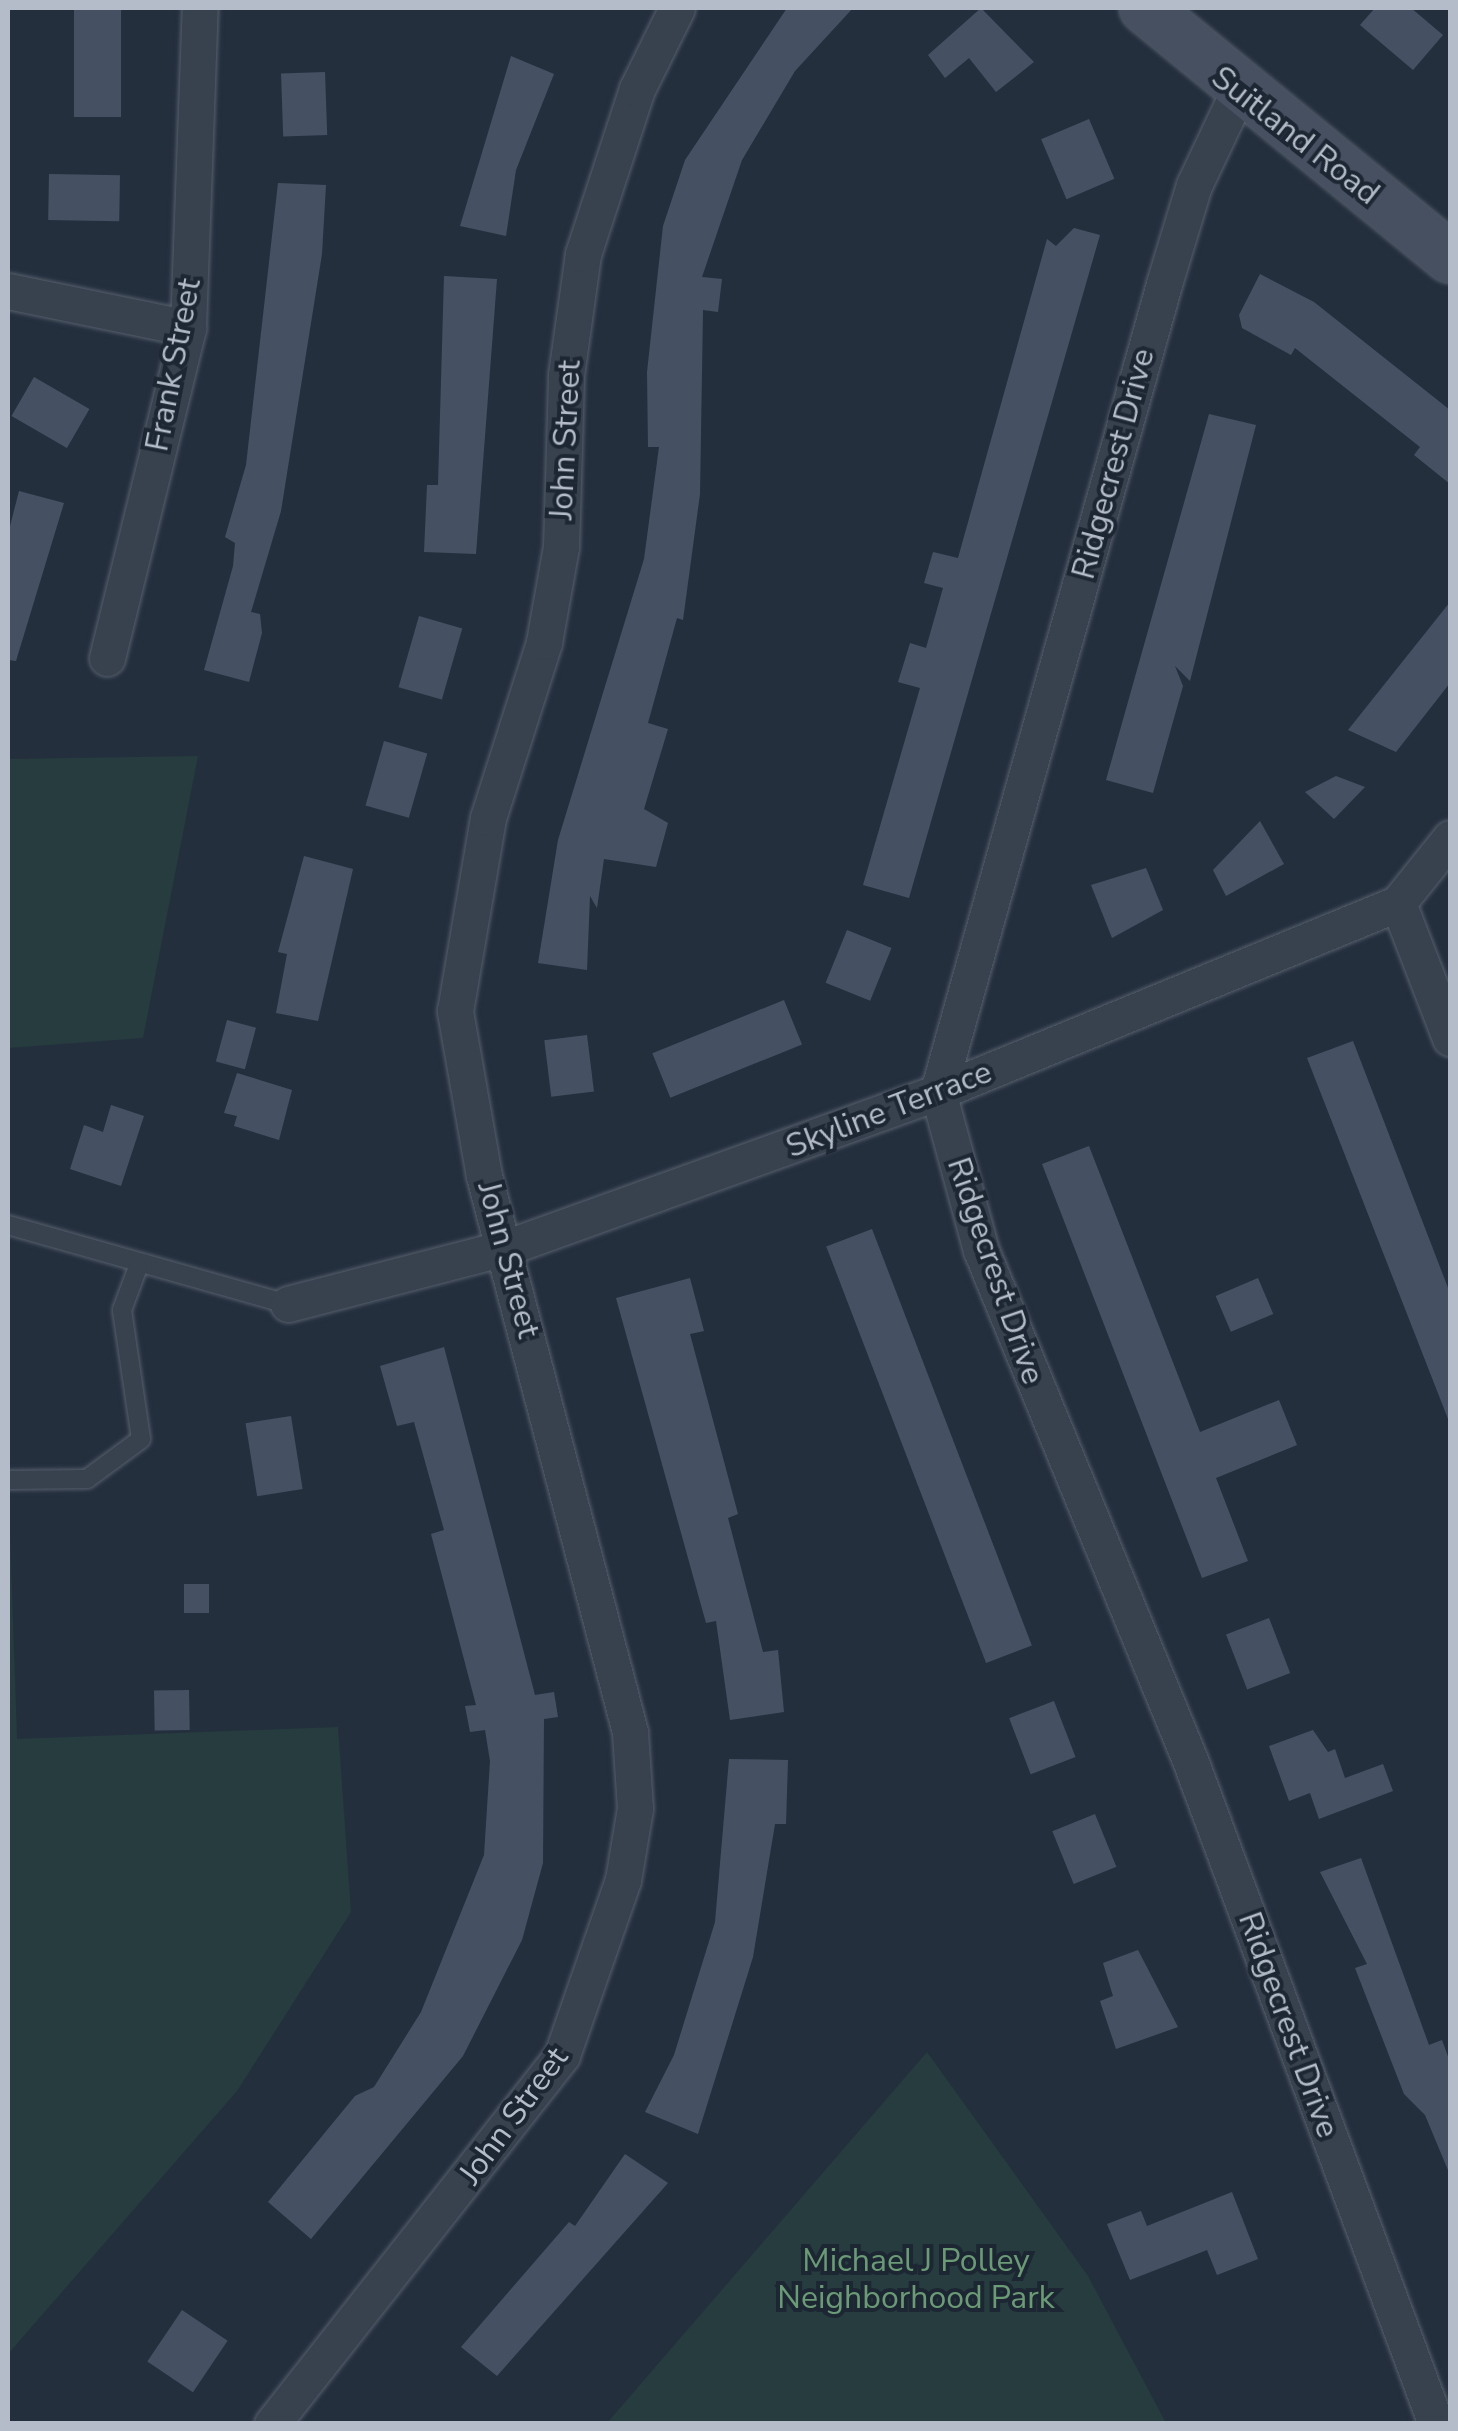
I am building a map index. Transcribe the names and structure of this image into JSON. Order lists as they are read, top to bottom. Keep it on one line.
{"streets":{"main road":["Suitland Road"],"street":["Frank Street","John Street","Ridgecrest Drive","Skyline Terrace"]},"crossings":[["Suitland Road","Ridgecrest Drive"],["John Street","Skyline Terrace"],["Ridgecrest Drive","Skyline Terrace"]],"parks":["Michael J Polley Neighborhood Park"]}
